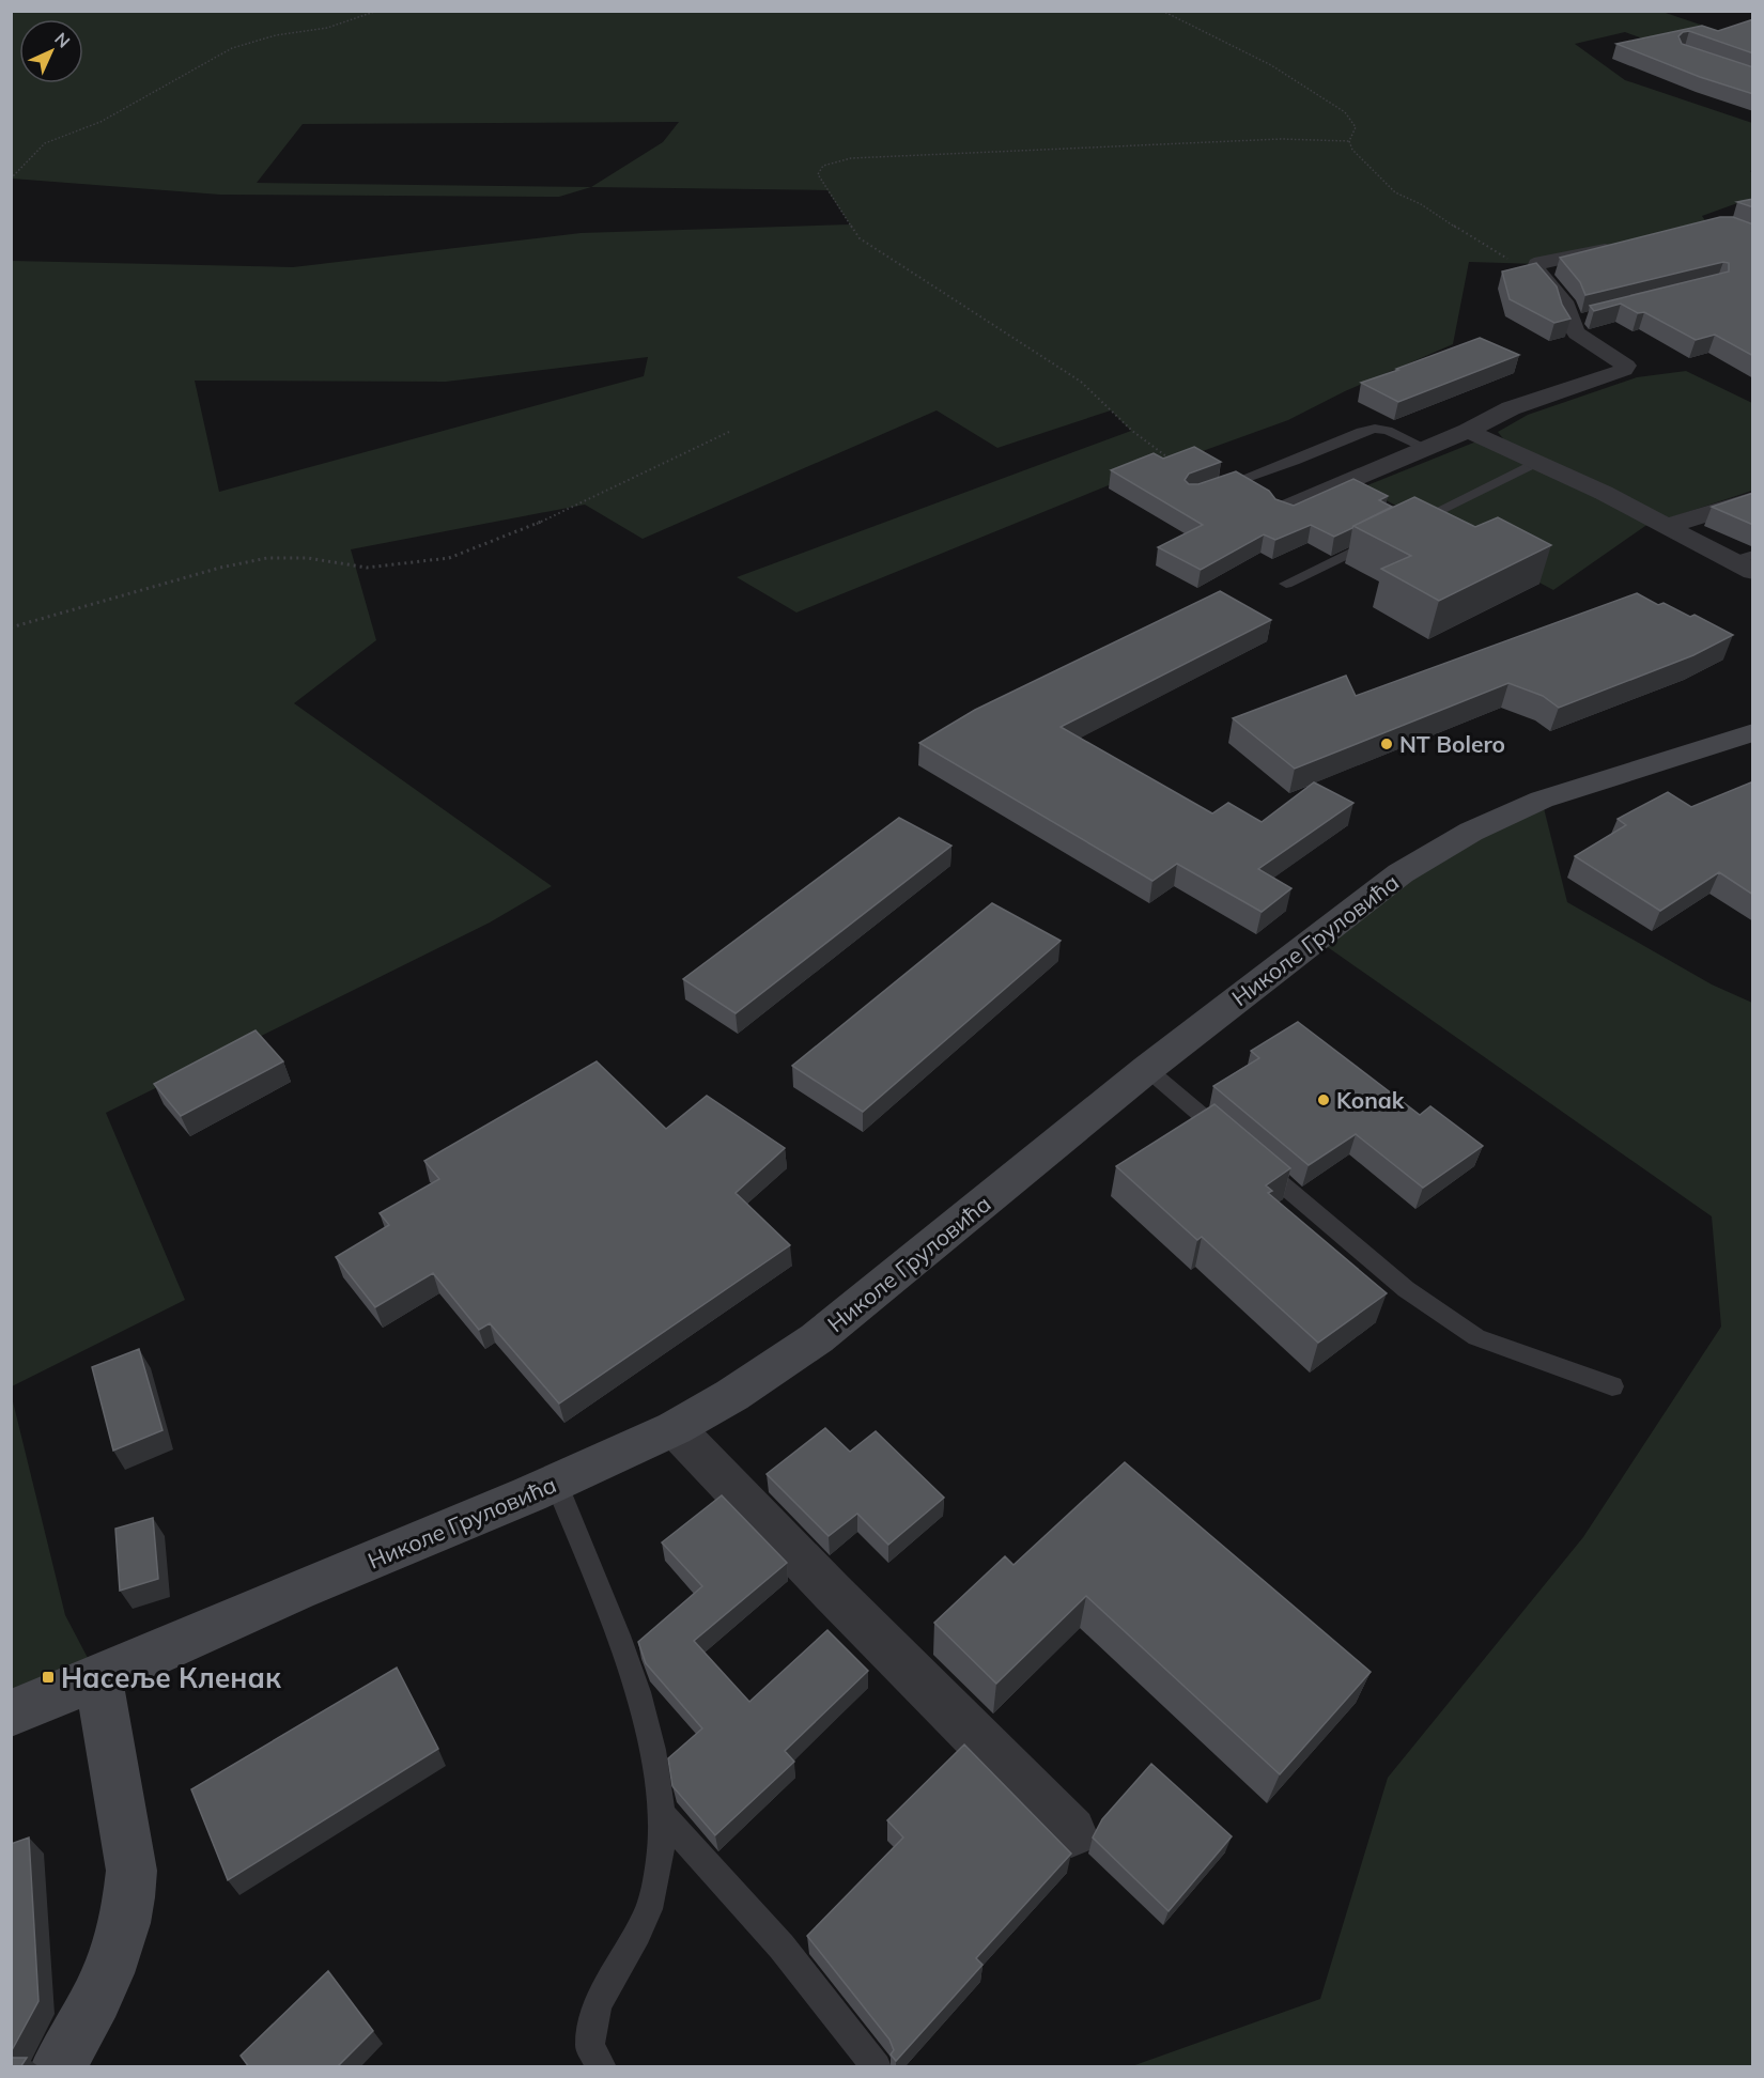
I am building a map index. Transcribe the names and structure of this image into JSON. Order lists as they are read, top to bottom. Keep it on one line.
{"streets":{"street":["Николе Груловића"]},"places":{"other":["NT Bolero","Konak"],"transit":["Насеље Кленак"]},"north":"top right"}
